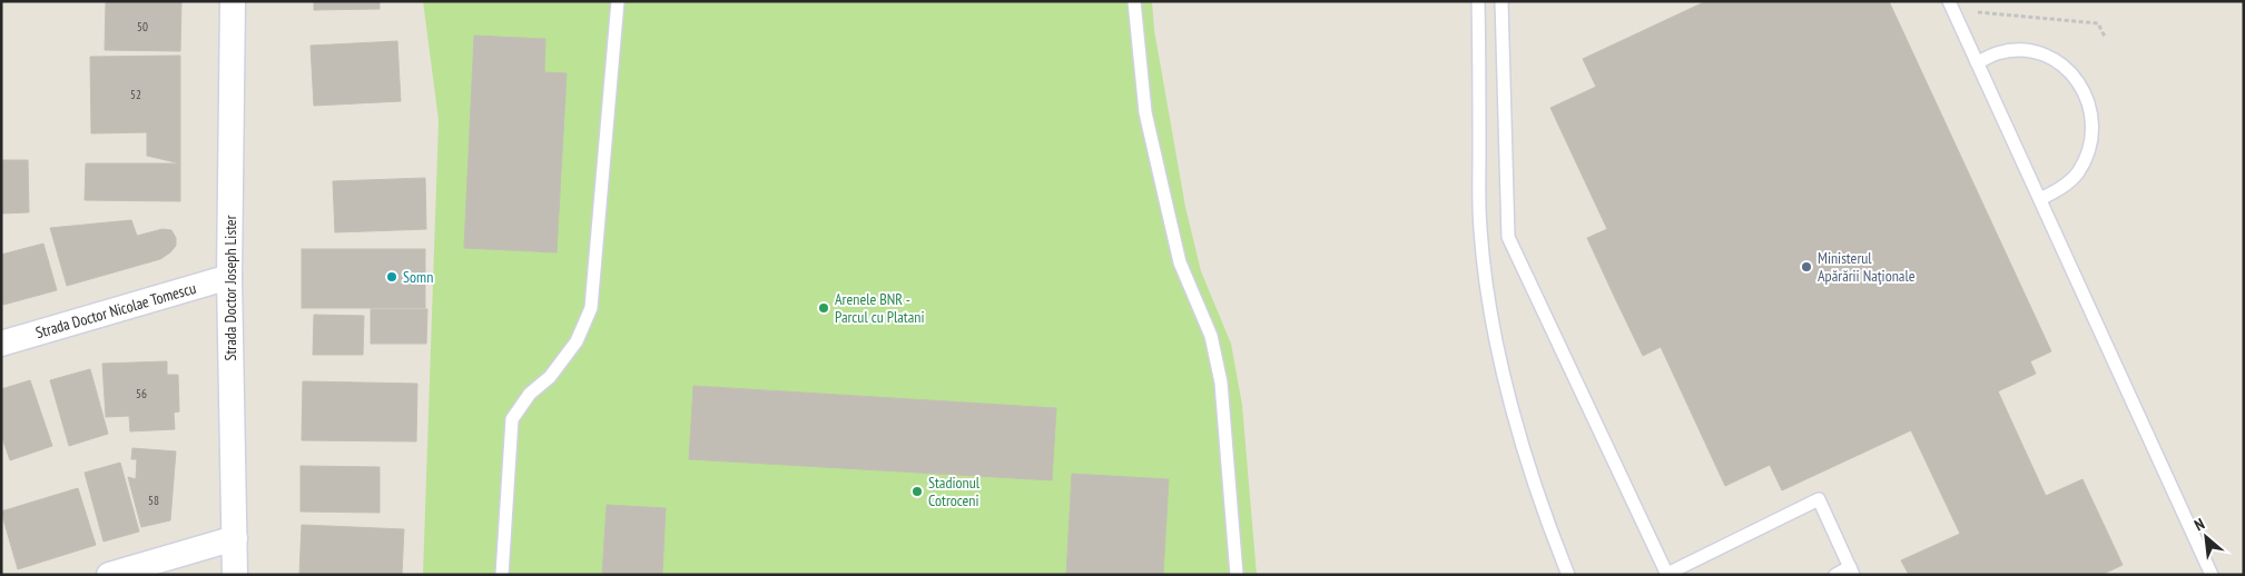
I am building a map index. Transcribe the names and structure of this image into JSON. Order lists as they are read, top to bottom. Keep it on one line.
{"streets":{"street":["Strada Doctor Joseph Lister","Strada Doctor Nicolae Tomescu"]},"crossings":[["Strada Doctor Joseph Lister","Strada Doctor Nicolae Tomescu"]],"places":["Ministerul Apărării Naţionale","Somn","Arenele BNR - Parcul cu Platani","Stadionul Cotroceni"],"house_numbers":["50","52","56","58"],"north":"top left"}
